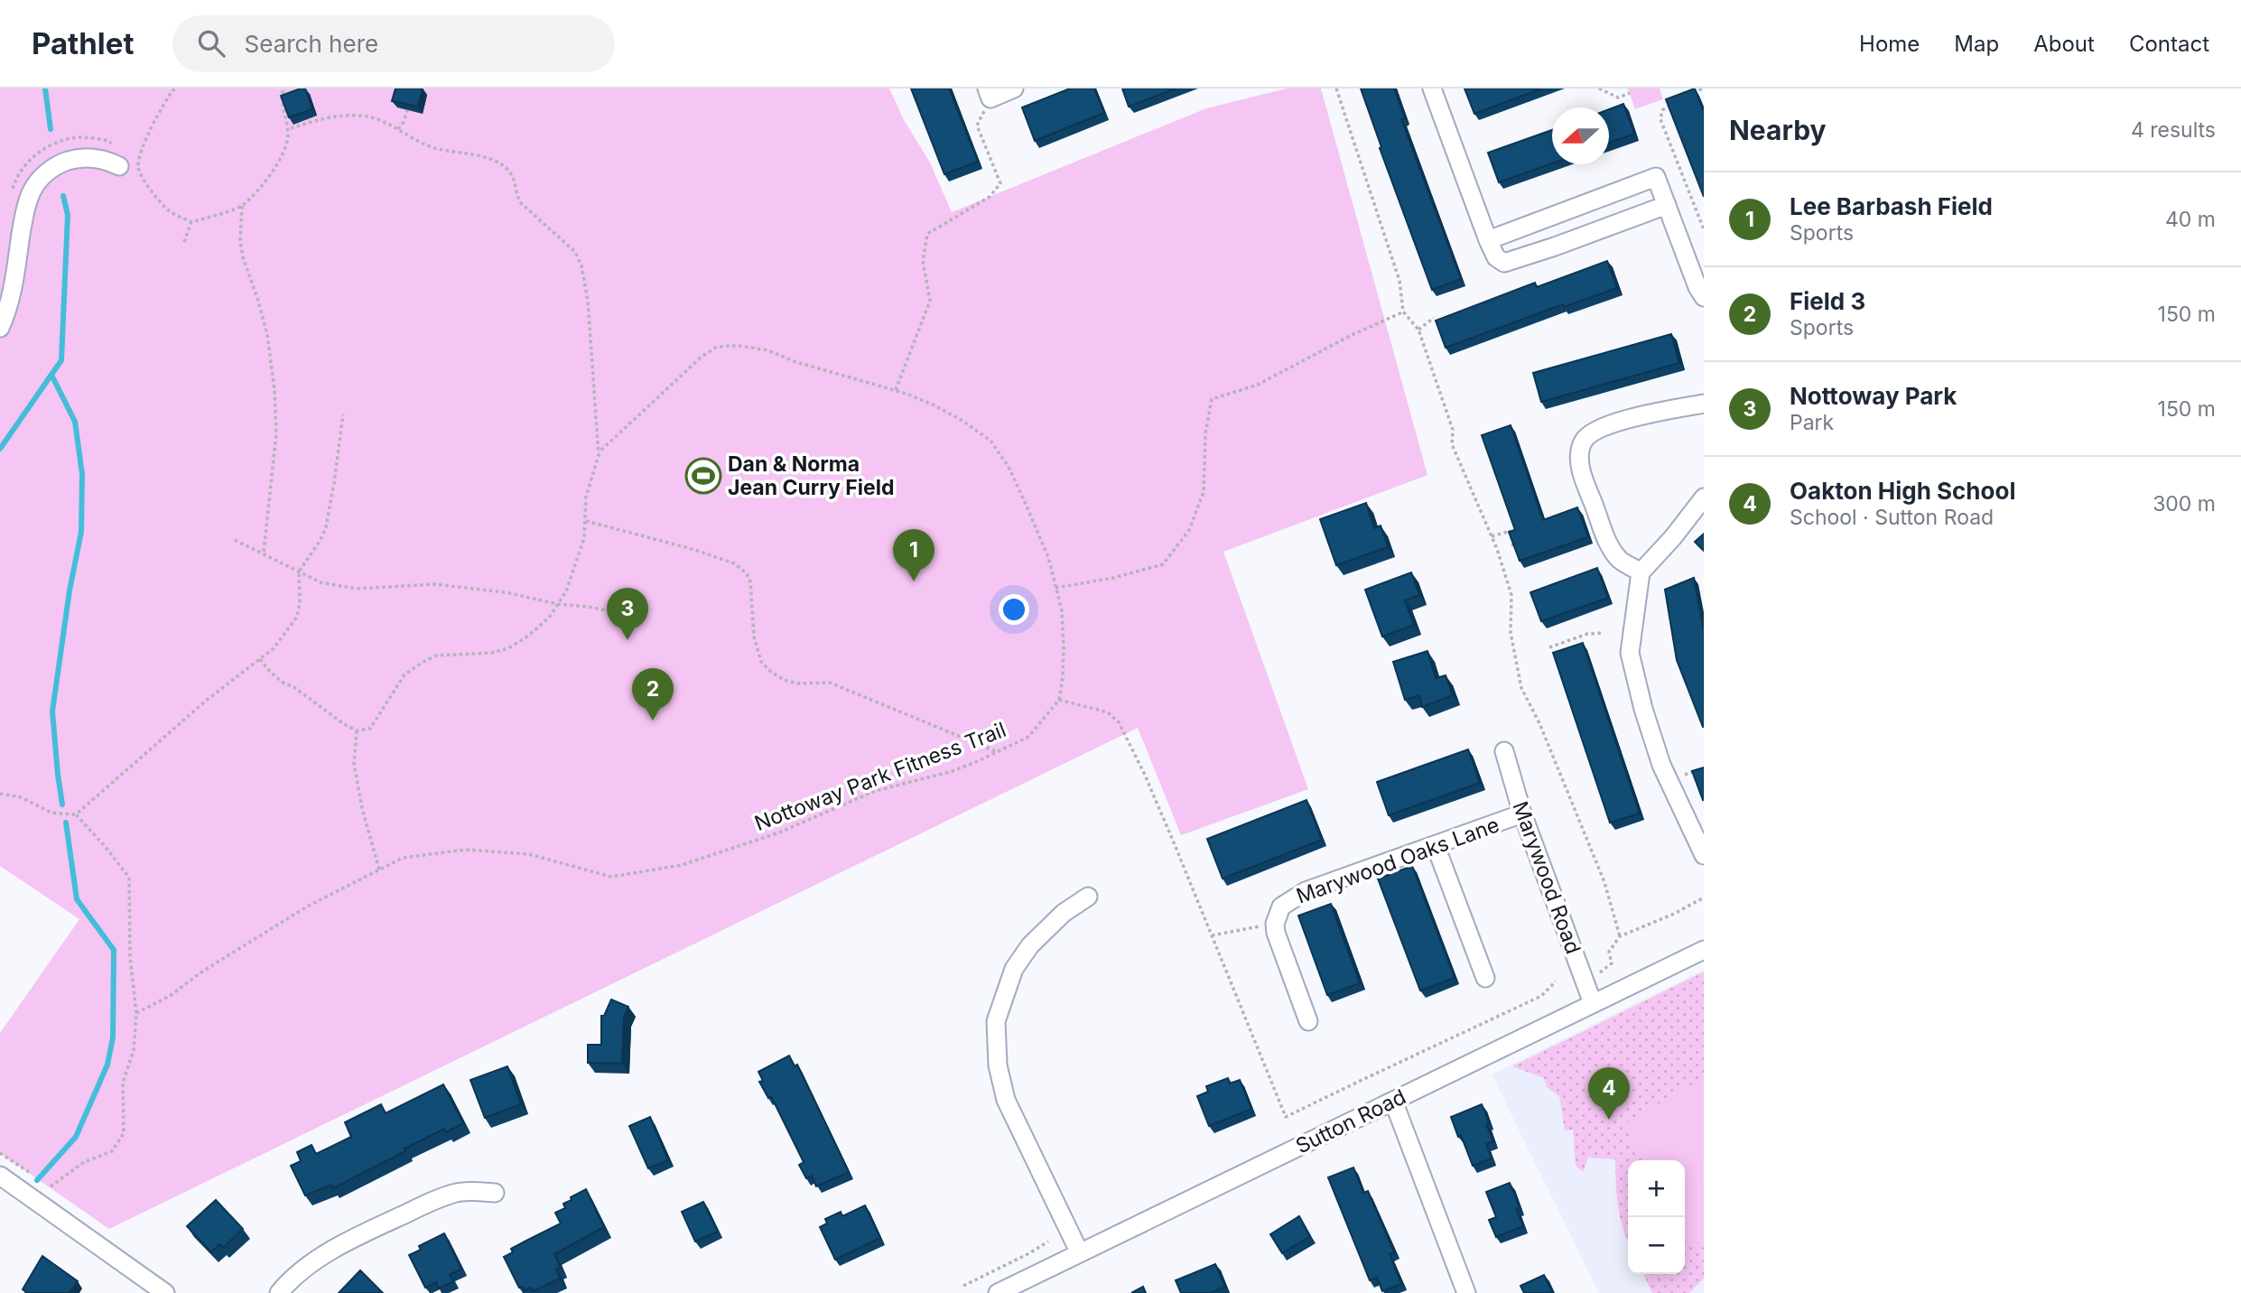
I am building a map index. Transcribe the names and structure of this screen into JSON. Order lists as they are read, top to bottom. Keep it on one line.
{"streets":{"street":["Marywood Oaks Lane","Marywood Road","Sutton Road"],"path":["Nottoway Park Fitness Trail"]},"crossings":[["Marywood Oaks Lane","Marywood Road"],["Marywood Road","Sutton Road"]],"places":{"sports":["Dan & Norma Jean Curry Field"]},"north":"left","page":{"header":"Pathlet","search":"Search here","nav":["Home","Map","About","Contact"],"heading":["Nearby","4 results"],"list":[{"mark":"1","name":"Lee Barbash Field","note":"Sports","value":"40 m"},{"mark":"2","name":"Field 3","note":"Sports","value":"150 m"},{"mark":"3","name":"Nottoway Park","note":"Park","value":"150 m"},{"mark":"4","name":"Oakton High School","note":"School · Sutton Road","value":"300 m"}],"pins":["1","3","2","4"],"map_buttons":["+","−"]}}
